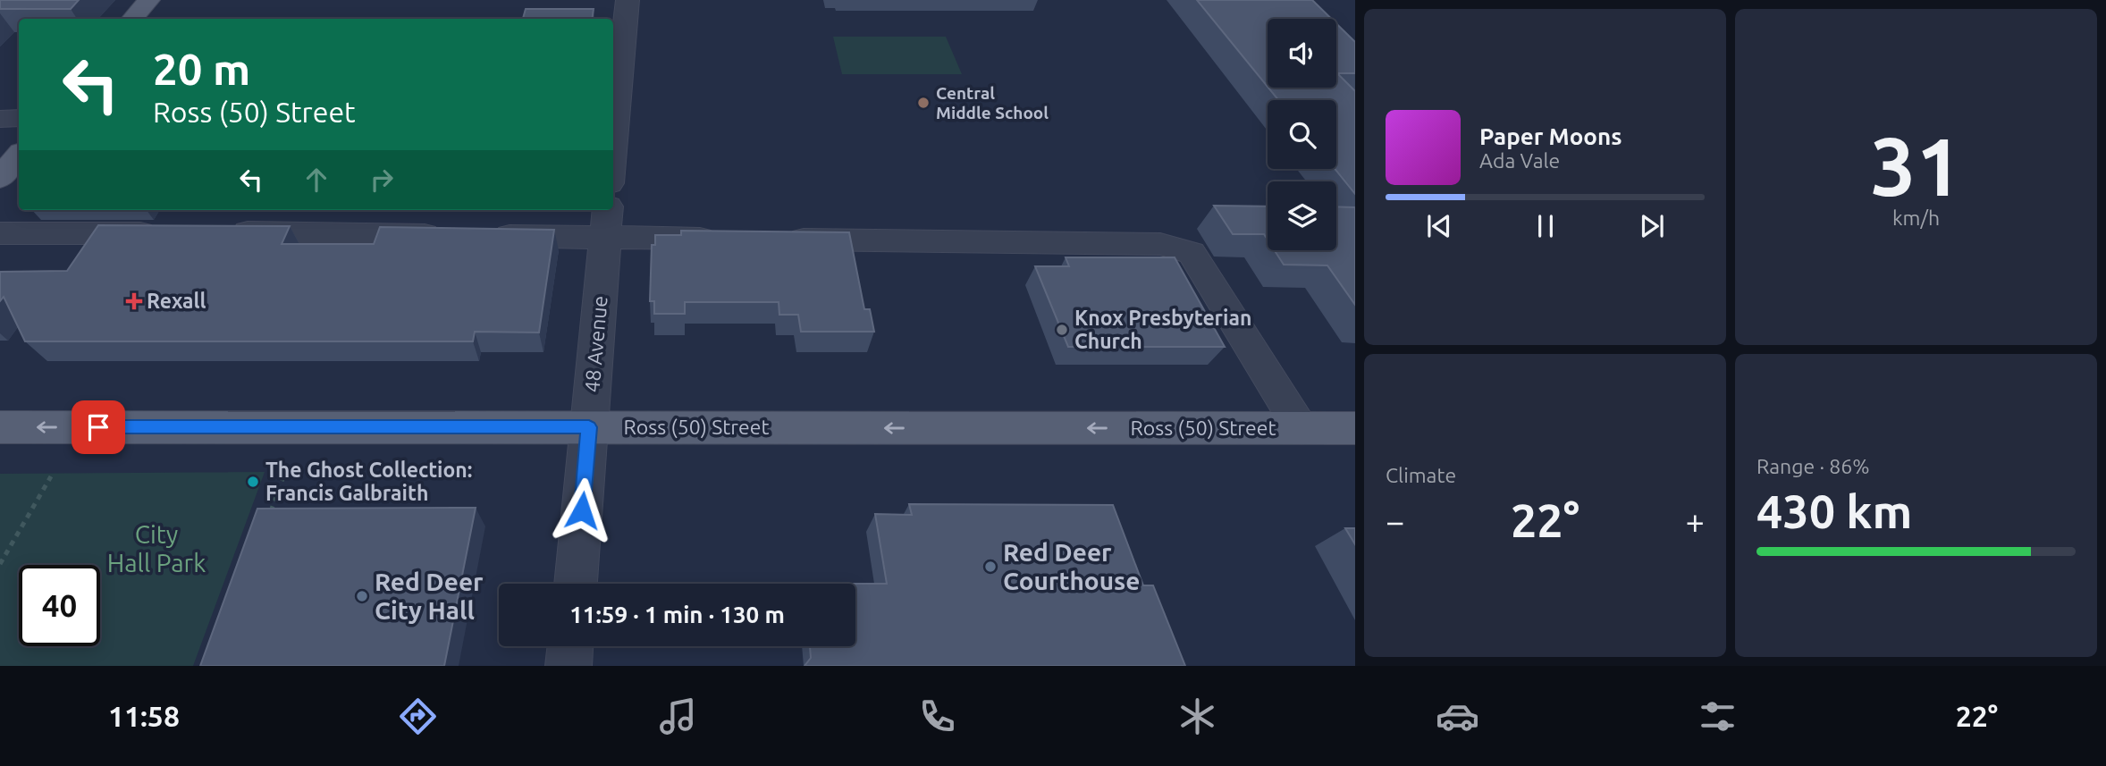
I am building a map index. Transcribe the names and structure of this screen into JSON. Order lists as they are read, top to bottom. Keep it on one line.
{"streets":{"main road":["Ross (50) Street"],"street":["48 Avenue"]},"crossings":[["48 Avenue","Ross (50) Street"]],"one_way":["Ross (50) Street"],"parks":["City Hall Park"],"places":{"other":["Central Middle School","Knox Presbyterian Church","The Ghost Collection: Francis Galbraith","Red Deer Courthouse","Red Deer City Hall"],"health":["Rexall"]},"page":{"tile":[["31","km/h"],"Climate",["Range · 86%","430 km"]],"turn":["20 m","Ross (50) Street"],"song":["Paper Moons","Ada Vale"],"heat":["−","22°","+"],"limit":"40","trip":"11:59 · 1 min · 130 m","tabs":["11:58","22°"]}}
